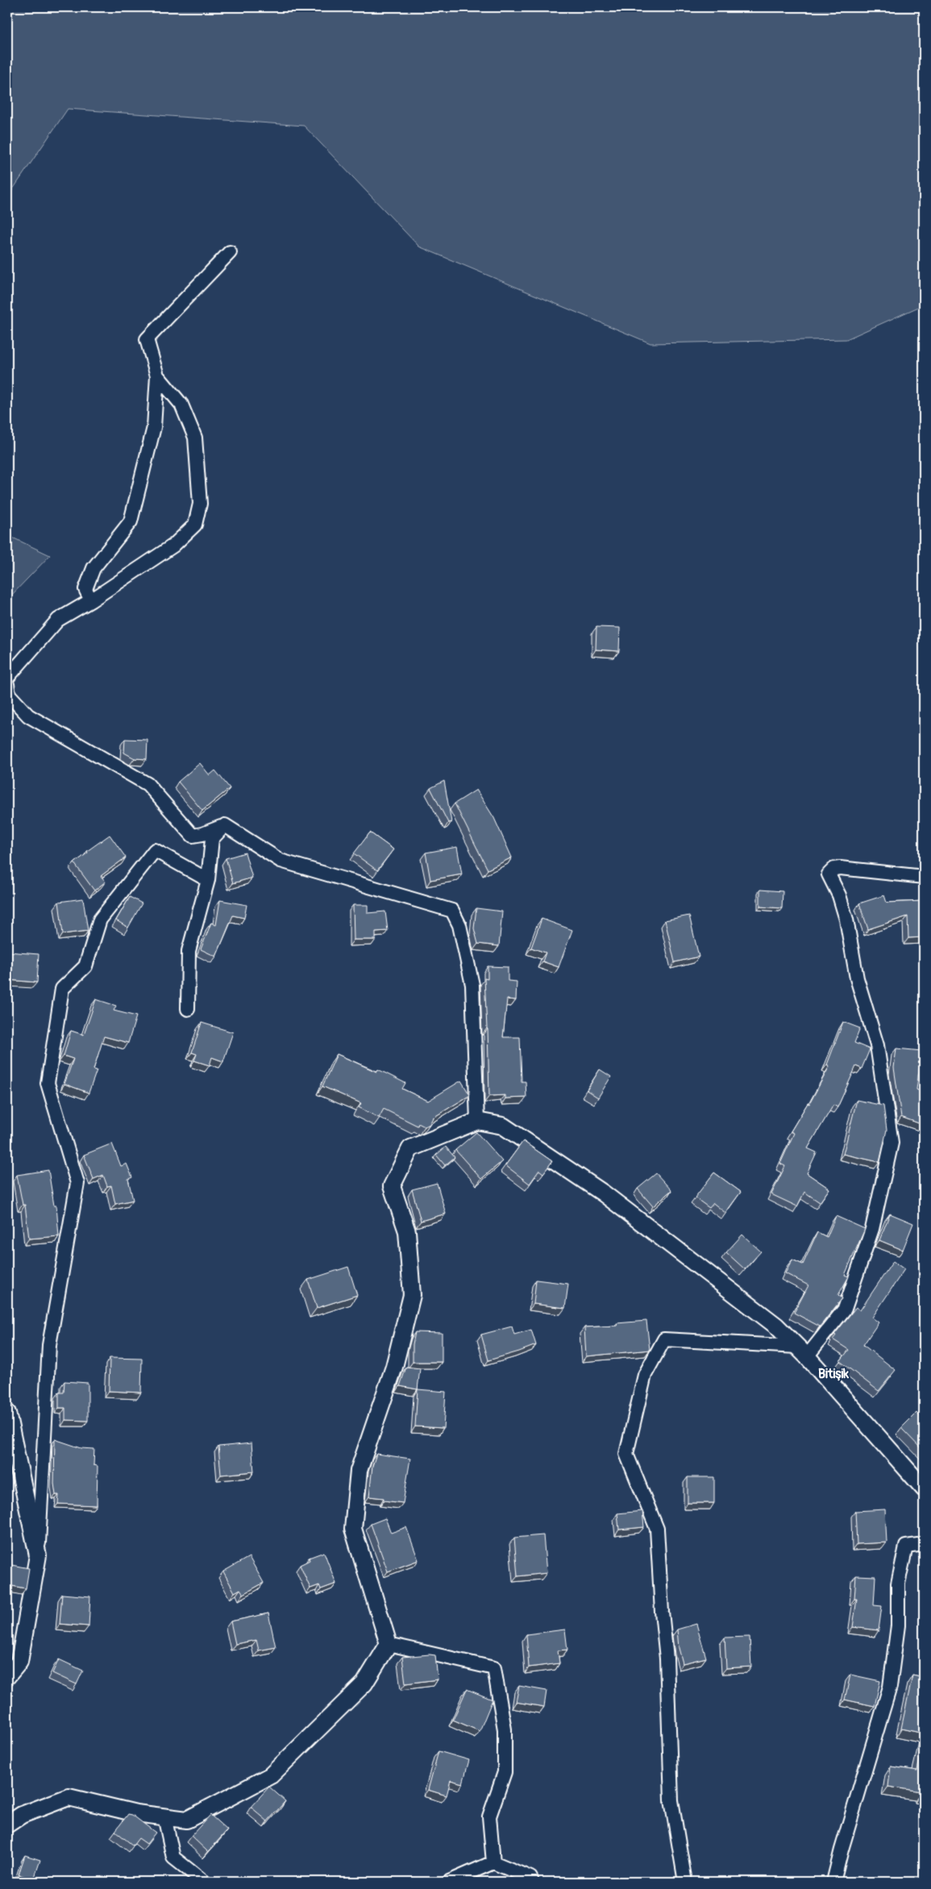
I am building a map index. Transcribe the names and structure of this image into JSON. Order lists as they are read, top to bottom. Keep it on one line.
{"districts":["Bitişik"]}
